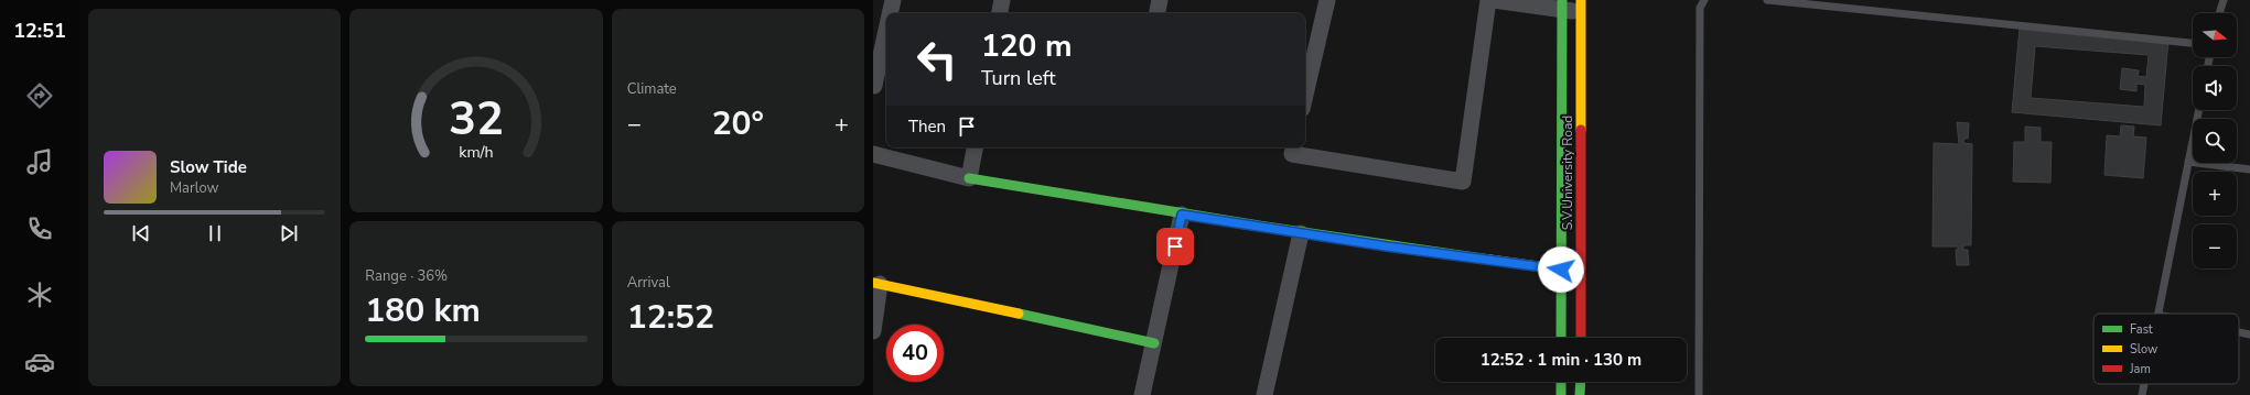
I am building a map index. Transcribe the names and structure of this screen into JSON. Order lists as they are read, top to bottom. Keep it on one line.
{"streets":{"street":["S.V.University Road"]},"legend":["Fast","Slow","Jam"],"north":"right","page":{"tabs":"12:51","tile":["Climate",["Range · 36%","180 km"],["Arrival","12:52"]],"map_buttons":["+","−"],"turn":["120 m","Turn left"],"heat":["−","20°","+"],"then":"Then","song":["Slow Tide","Marlow"],"limit":"40","trip":"12:52 · 1 min · 130 m","gauge":["32","km/h"]}}
